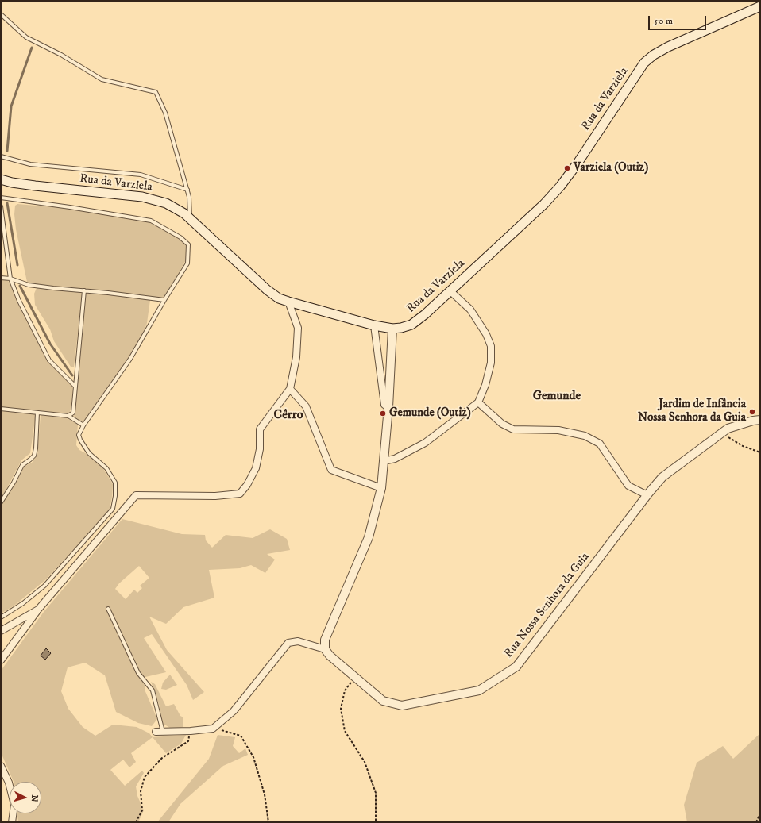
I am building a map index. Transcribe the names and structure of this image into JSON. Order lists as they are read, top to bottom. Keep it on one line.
{"streets":{"main road":["Rua da Varziela"],"street":["Rua Nossa Senhora da Guia"]},"districts":["Gemunde","Cêrro"],"places":["Varziela (Outiz)","Jardim de Infância Nossa Senhora da Guia","Gemunde (Outiz)"],"scale_bar":"50 m","north":"right"}
